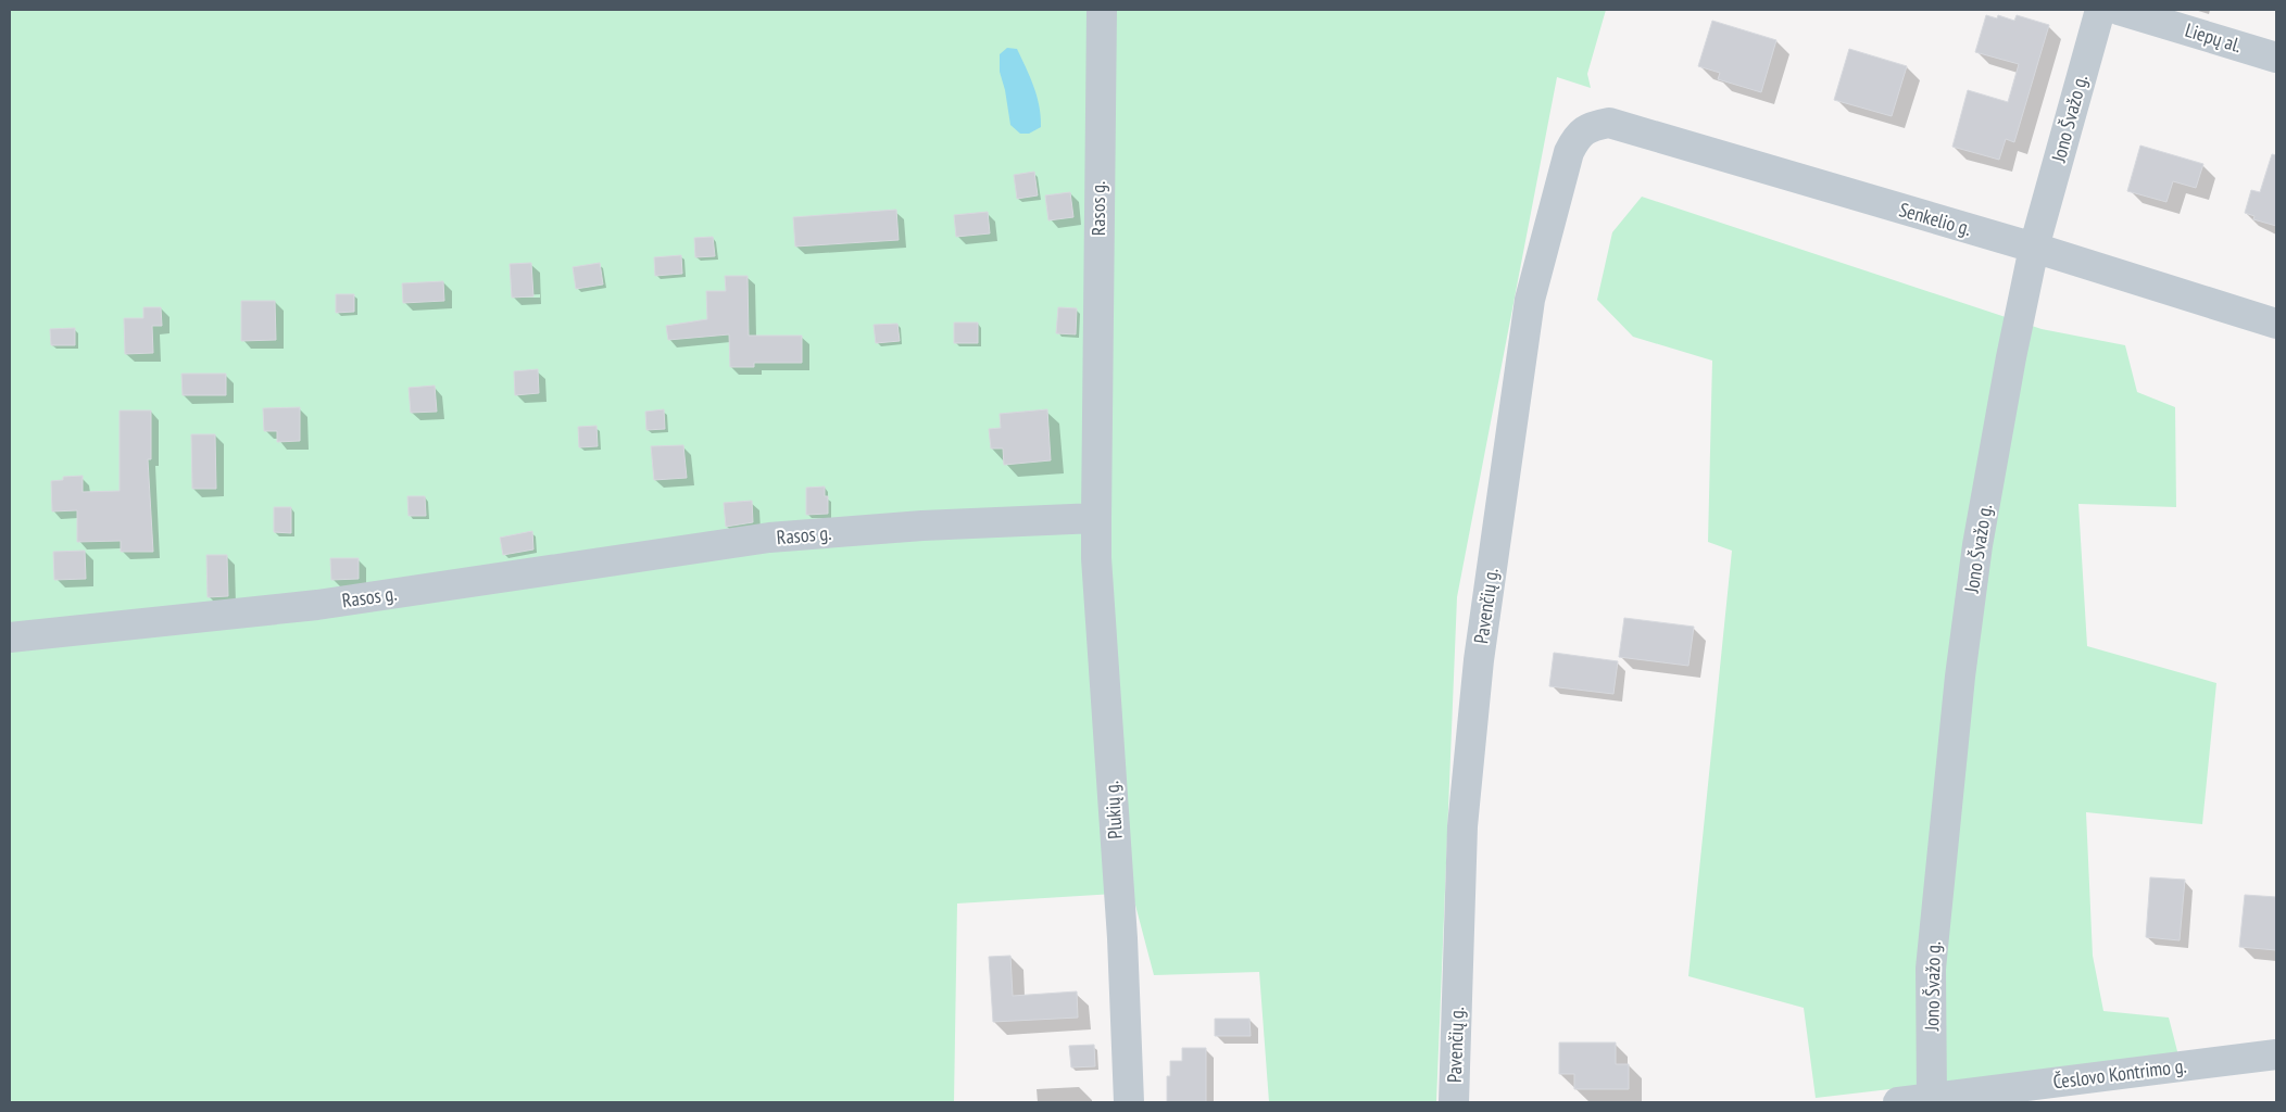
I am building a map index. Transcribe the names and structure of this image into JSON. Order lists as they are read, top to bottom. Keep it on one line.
{"streets":{"street":["Liepų al.","Jono Švažo g.","Rasos g.","Senkelio g.","Pavenčių g.","Plukių g.","Česlovo Kontrimo g."]},"crossings":[["Jono Švažo g.","Senkelio g."],["Jono Švažo g.","Česlovo Kontrimo g."],["Rasos g.","Plukių g."],["Senkelio g.","Pavenčių g."]]}
